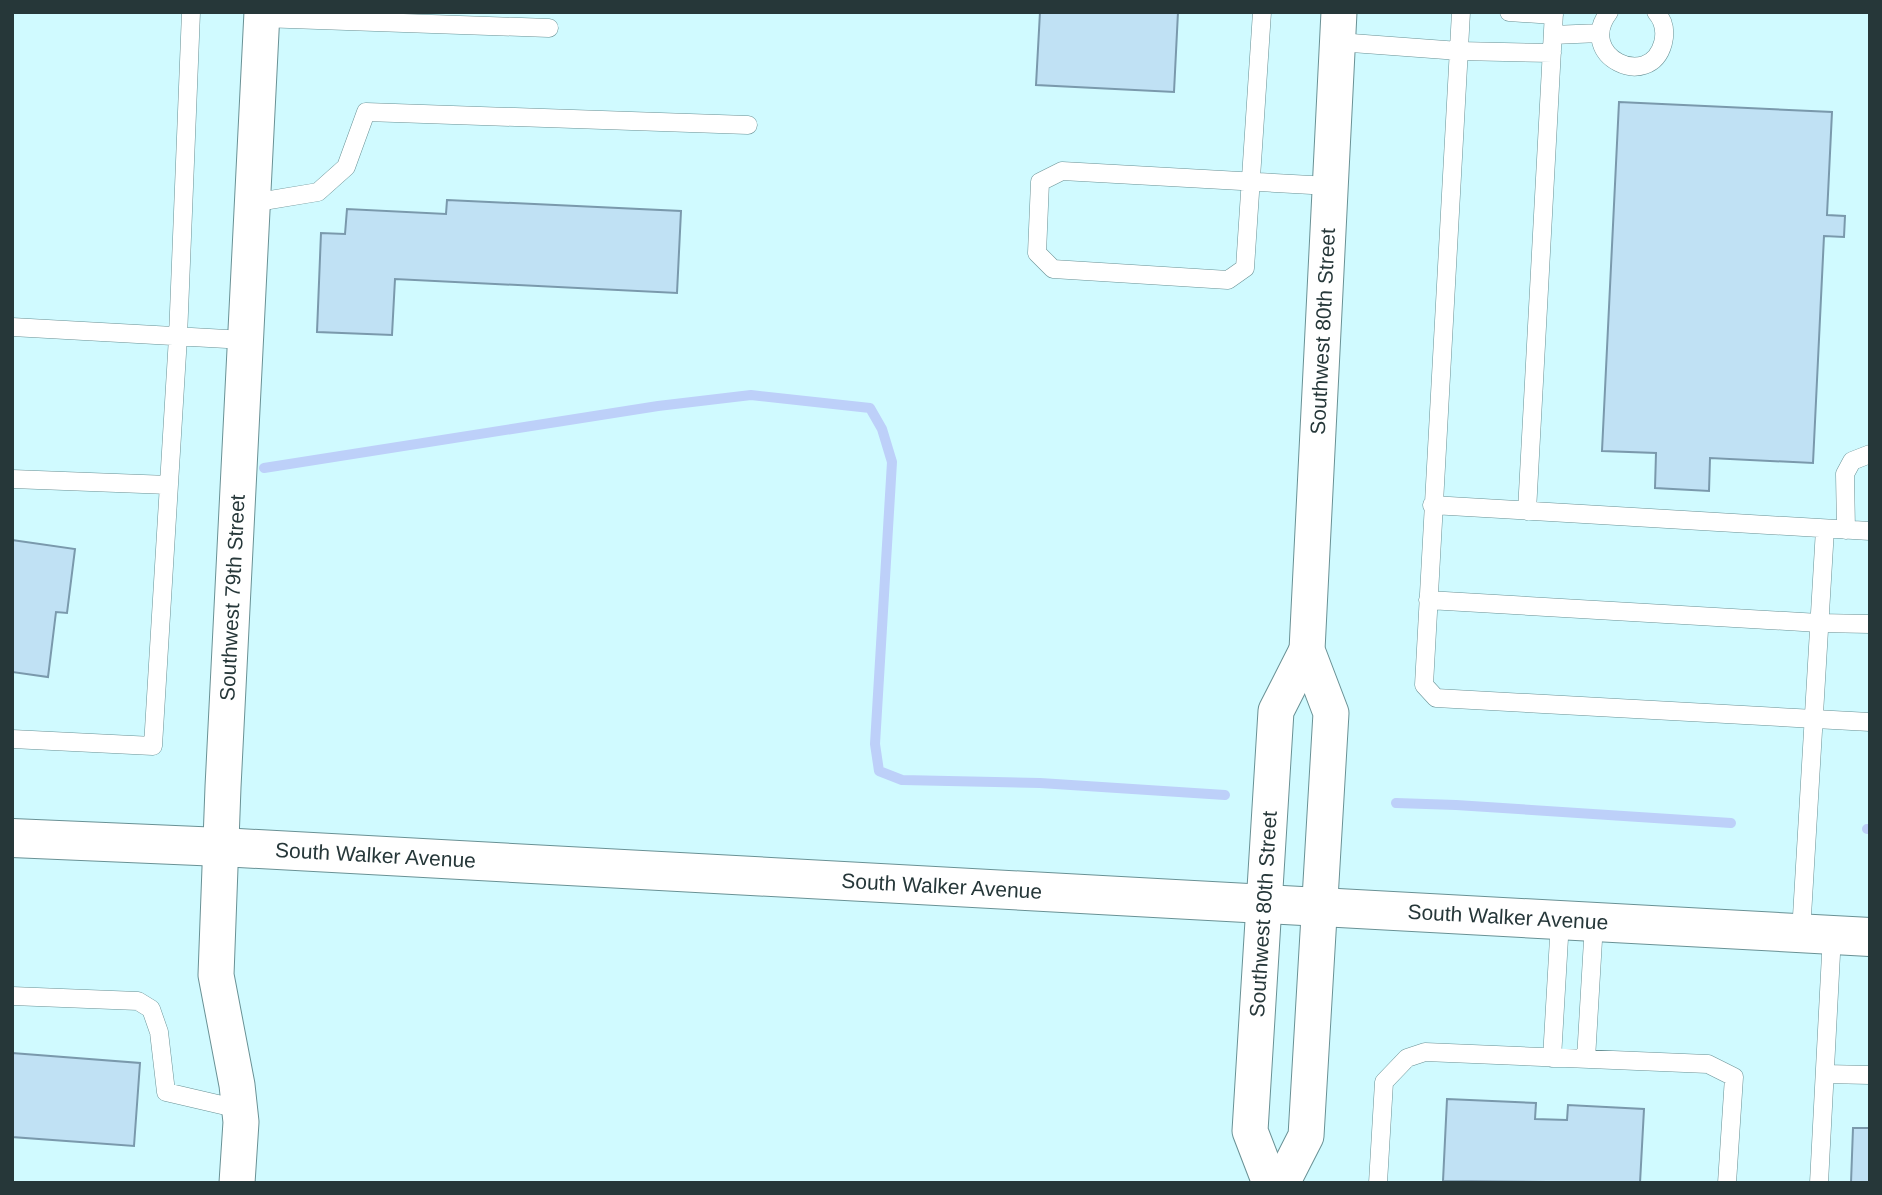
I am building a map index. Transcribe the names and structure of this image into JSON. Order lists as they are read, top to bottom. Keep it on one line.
{"streets":{"main road":["South Walker Avenue"],"street":["Southwest 80th Street","Southwest 79th Street"]},"crossings":[["Southwest 80th Street","South Walker Avenue"],["Southwest 79th Street","South Walker Avenue"]]}
